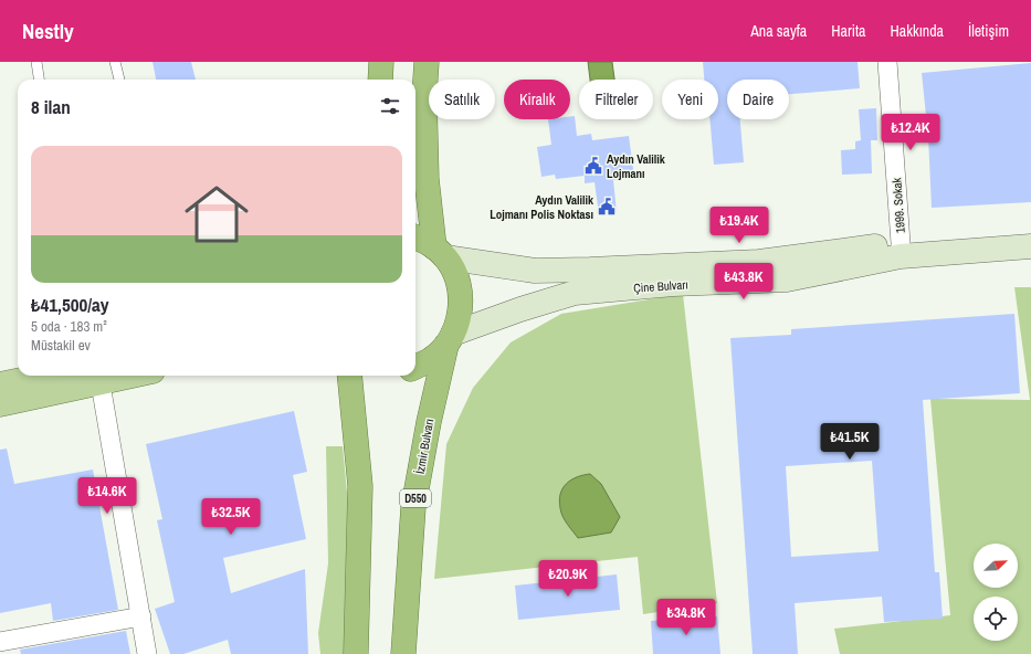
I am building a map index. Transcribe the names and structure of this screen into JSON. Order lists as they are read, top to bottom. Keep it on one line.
{"streets":{"highway":["İzmir Bulvarı","D550"],"main road":["Çine Bulvarı"],"street":["1999. Sokak"]},"crossings":[["1999. Sokak","Çine Bulvarı"],["Çine Bulvarı","İzmir Bulvarı"],["Çine Bulvarı","D550"],["İzmir Bulvarı","D550"]],"places":{"public building":["Aydın Valilik Lojmanı","Aydın Valilik Lojmanı Polis Noktası"]},"north":"top right","page":{"header":"Nestly","nav":["Ana sayfa","Harita","Hakkında","İletişim"],"chip":["Satılık","Kiralık","Filtreler","Yeni","Daire"],"heading":"8 ilan","price":["₺12.4K","₺19.4K","₺43.8K","₺41.5K","₺14.6K","₺32.5K","₺20.9K","₺34.8K"],"list":[{"name":"₺41,500/ay","note":"5 oda · 183 m² · Müstakil ev"}]}}
